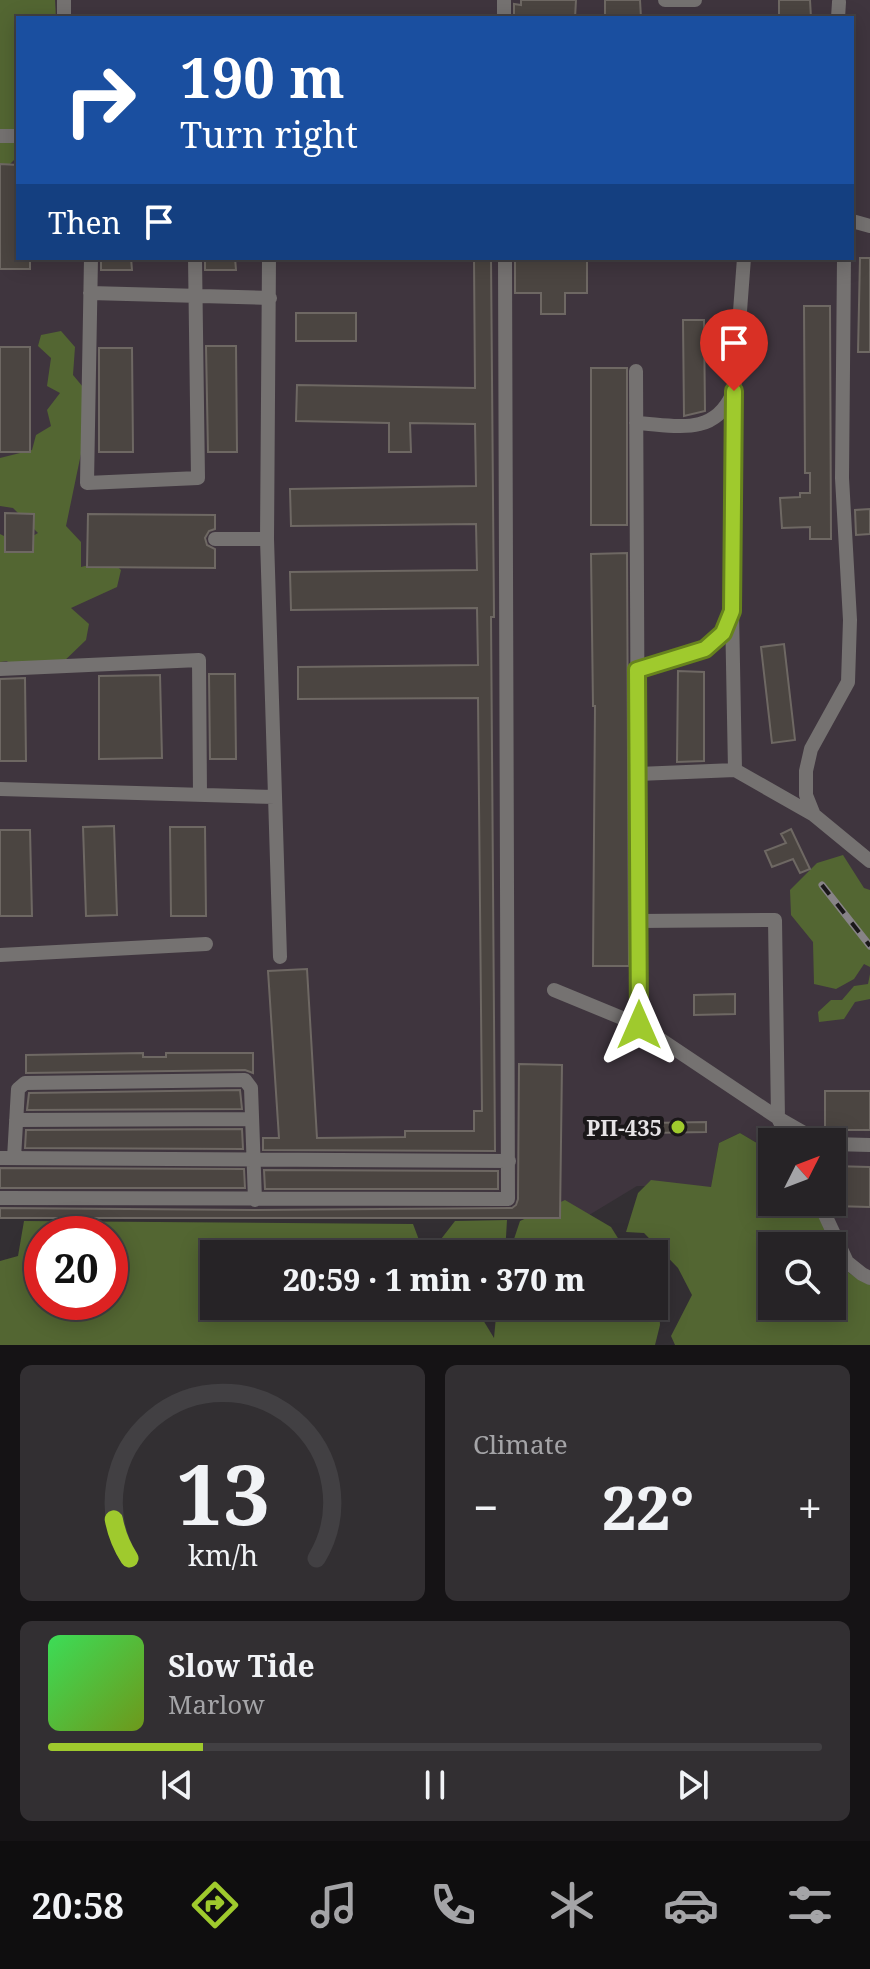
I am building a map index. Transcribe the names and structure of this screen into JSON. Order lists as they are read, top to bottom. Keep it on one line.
{"places":["РП-435"],"north":"top right","page":{"turn":["190 m","Turn right"],"then":"Then","limit":"20","trip":"20:59 · 1 min · 370 m","tile":"Climate","heat":["−","22°","+"],"song":["Slow Tide","Marlow"],"tabs":"20:58","gauge":["13","km/h"]}}
